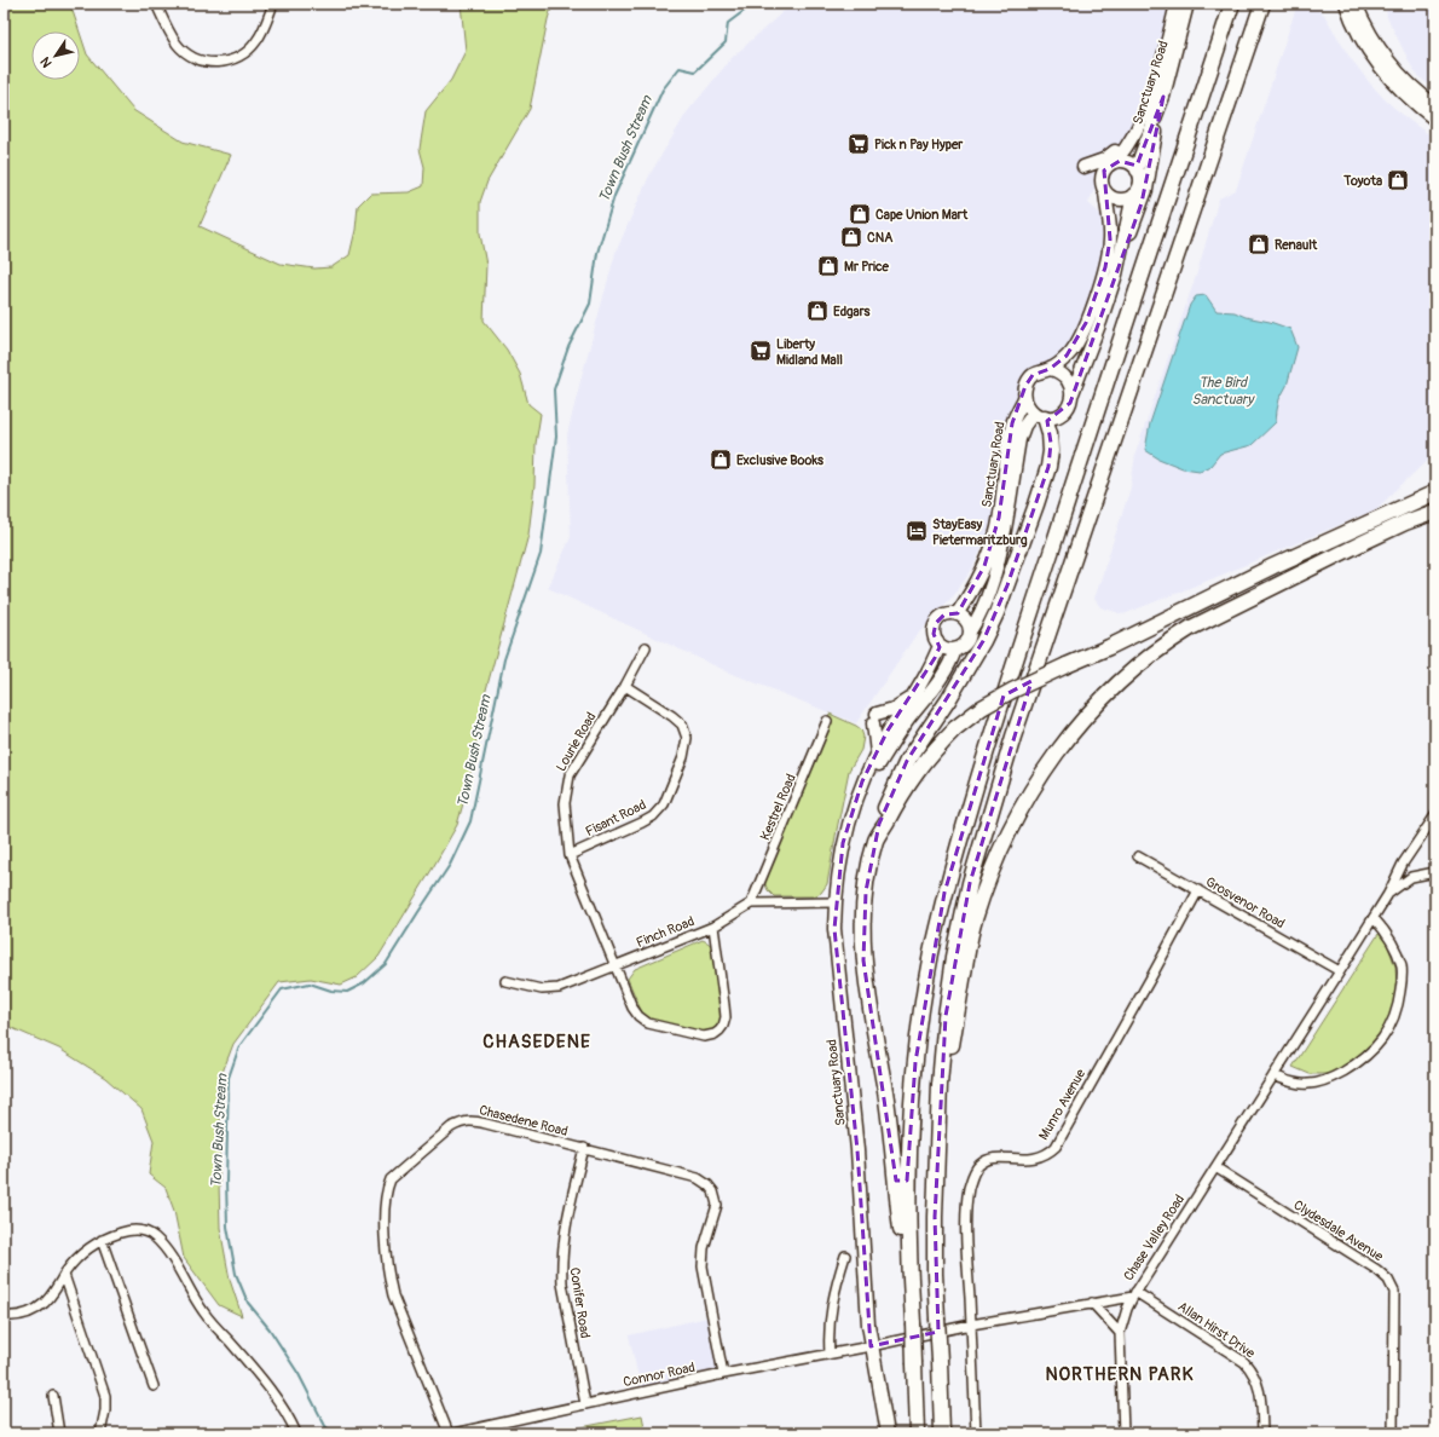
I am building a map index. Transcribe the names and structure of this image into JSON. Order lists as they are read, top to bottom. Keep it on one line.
{"streets":{"street":["Sanctuary Road","Lourie Road","Kestrel Road","Fisant Road","Grosvenor Road","Finch Road","Munro Avenue","Chasedene Road","Clydesdale Avenue","Chase Valley Road","Conifer Road","Allan Hirst Drive","Connor Road"]},"crossings":[["Sanctuary Road","Chase Valley Road"],["Sanctuary Road","Connor Road"],["Lourie Road","Fisant Road"],["Lourie Road","Finch Road"],["Kestrel Road","Finch Road"],["Grosvenor Road","Munro Avenue"],["Grosvenor Road","Chase Valley Road"],["Munro Avenue","Chase Valley Road"],["Chasedene Road","Conifer Road"],["Chasedene Road","Connor Road"],["Clydesdale Avenue","Chase Valley Road"],["Chase Valley Road","Allan Hirst Drive"],["Chase Valley Road","Connor Road"],["Conifer Road","Connor Road"]],"districts":["CHASEDENE","NORTHERN PARK"],"water":["Town Bush Stream","The Bird Sanctuary"],"places":{"supermarket":["Pick n Pay Hyper","Liberty Midland Mall"],"shop":["Toyota","Cape Union Mart","CNA","Renault","Mr Price","Edgars","Exclusive Books"],"hotel":["StayEasy Pietermaritzburg"]},"north":"bottom left"}
